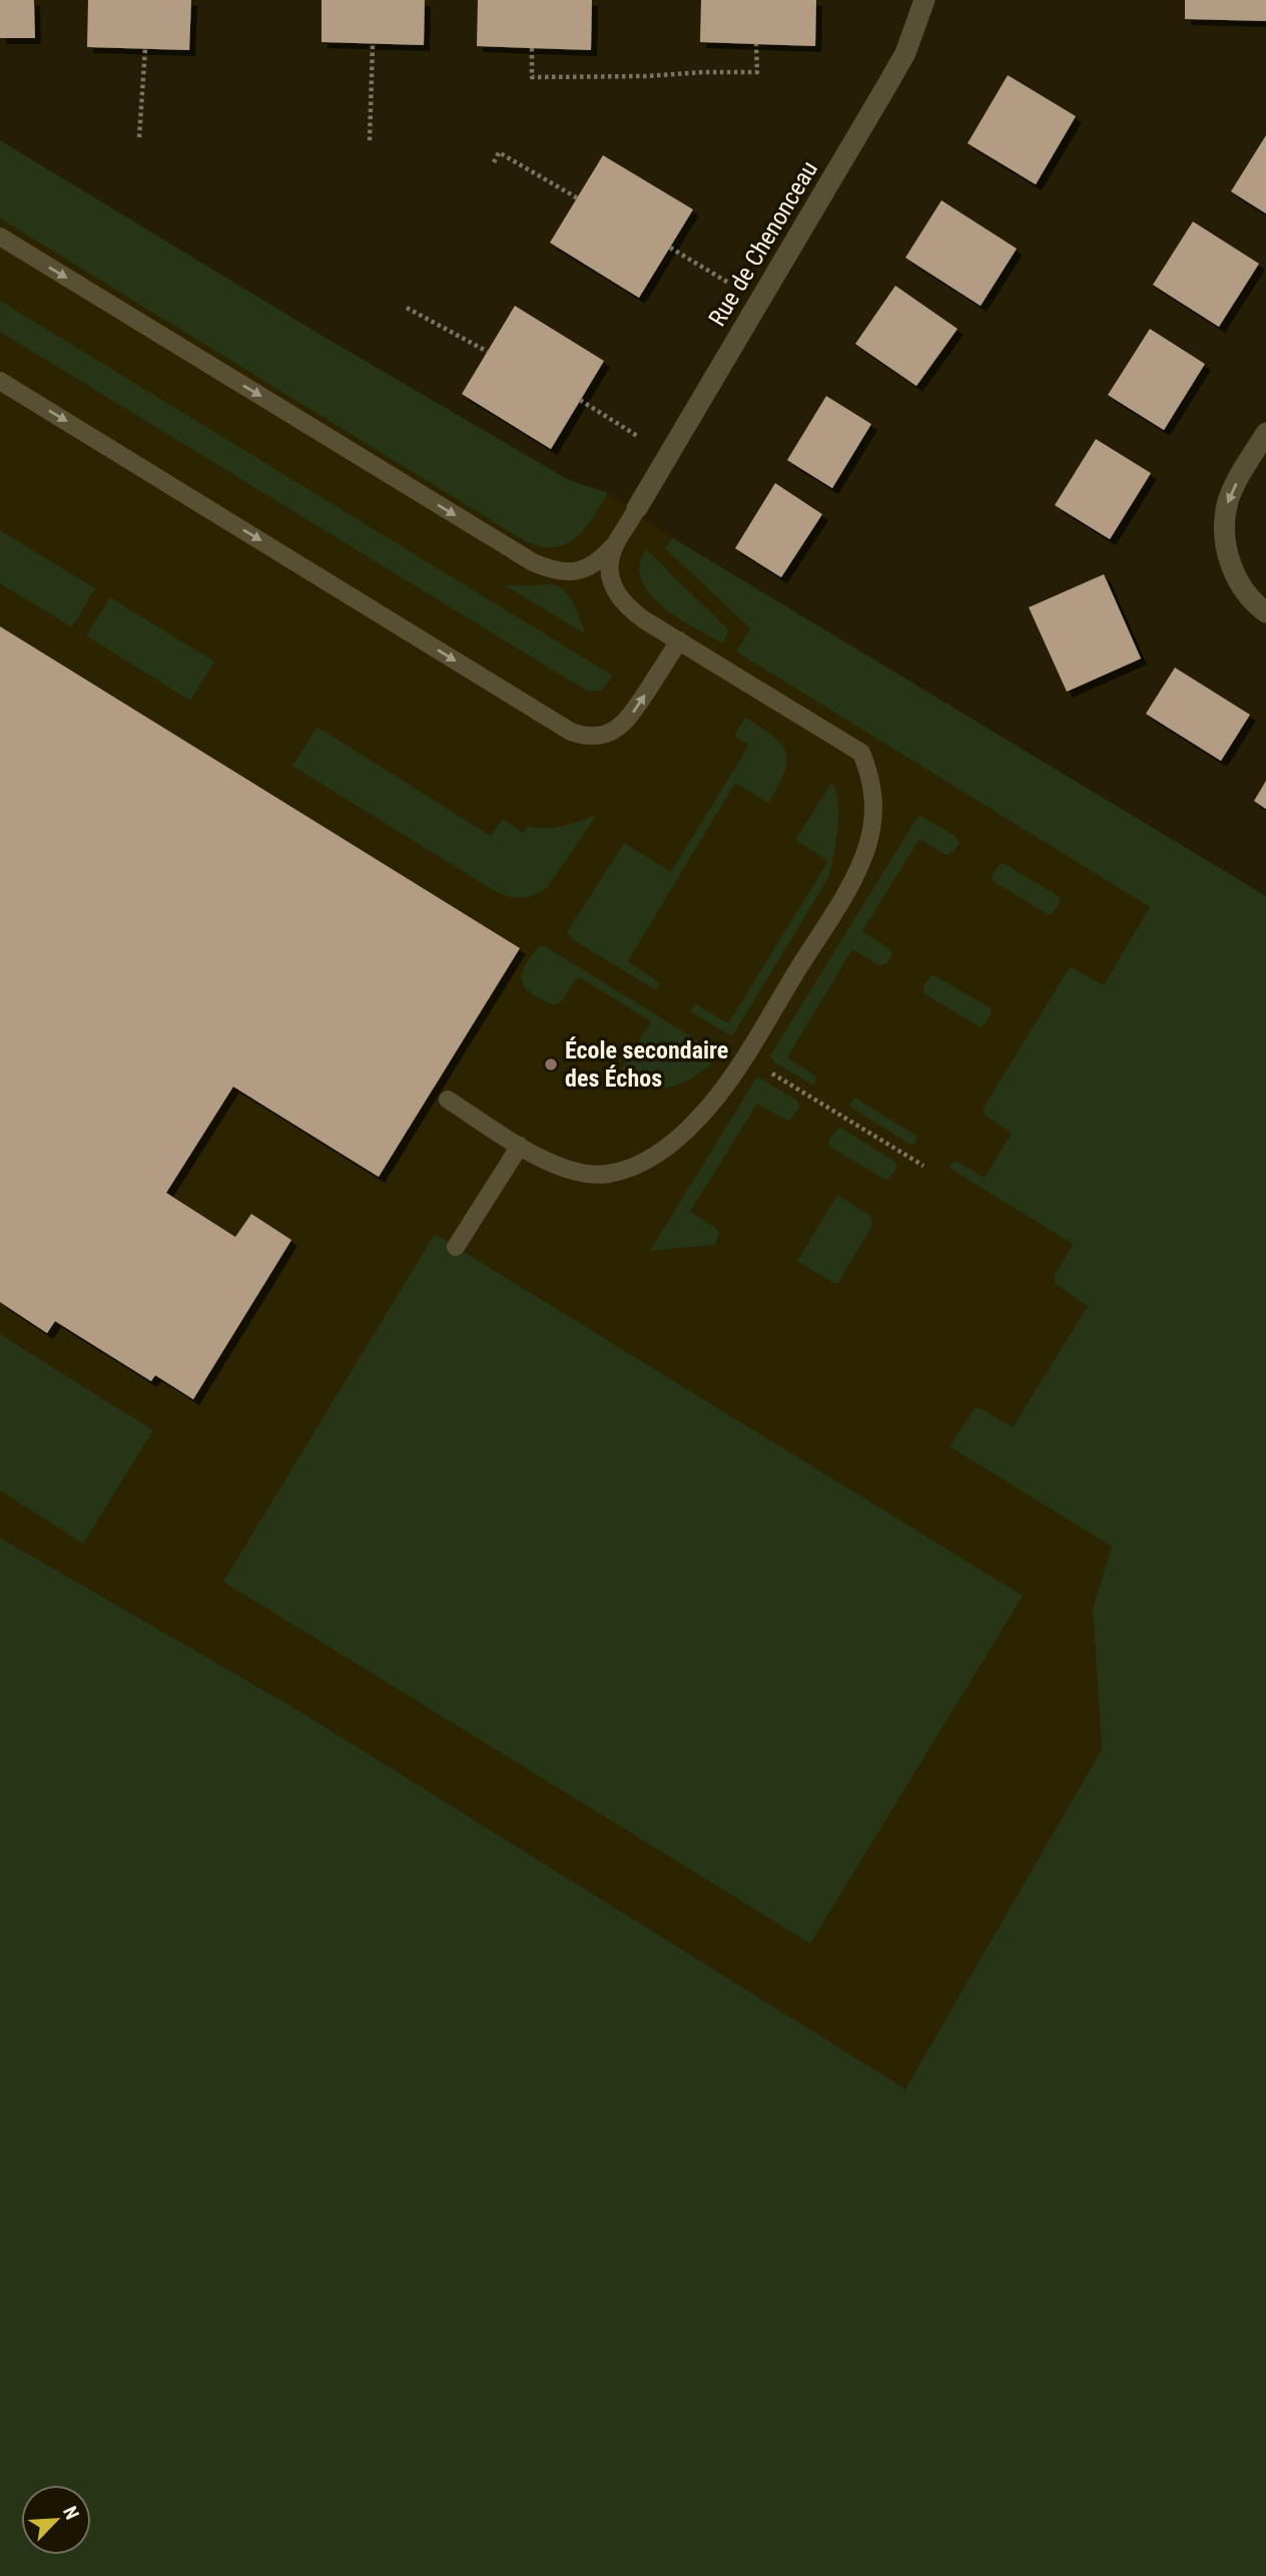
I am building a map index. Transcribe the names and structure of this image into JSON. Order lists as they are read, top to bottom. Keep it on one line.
{"streets":{"street":["Rue de Chenonceau"]},"places":["École secondaire des Échos"],"north":"top right"}
